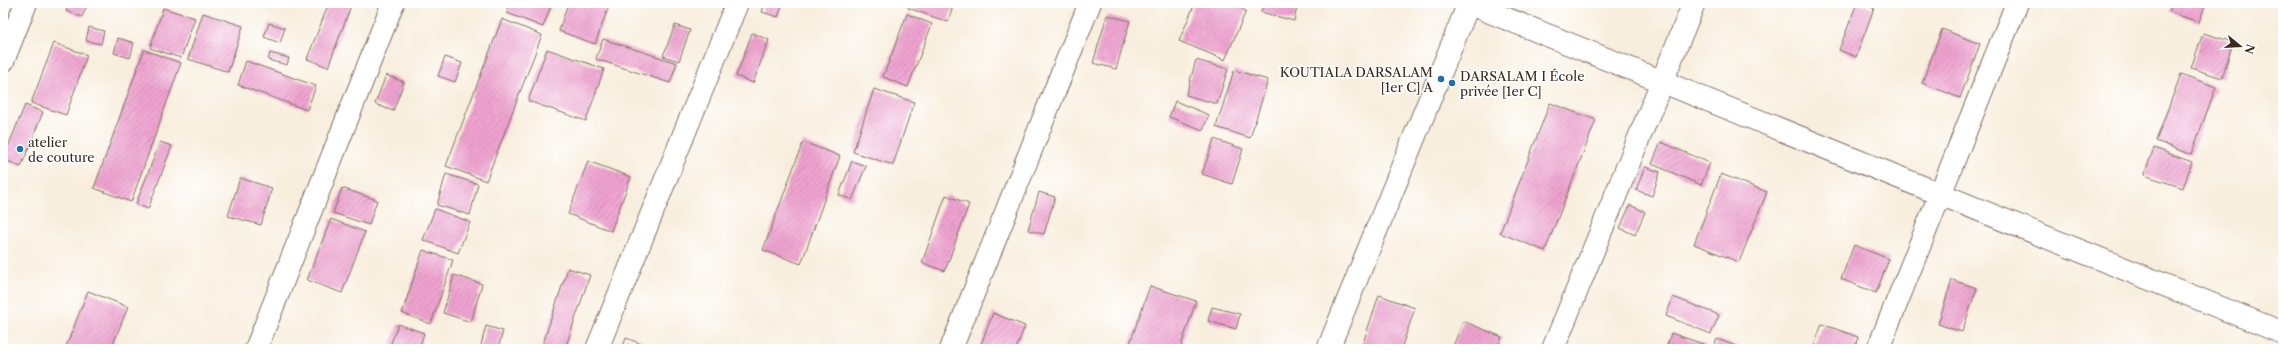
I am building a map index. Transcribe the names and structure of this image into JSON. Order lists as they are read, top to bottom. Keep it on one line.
{"places":["KOUTIALA DARSALAM [1er C] A","DARSALAM I École privée [1er C]","atelier de couture"],"north":"right"}
